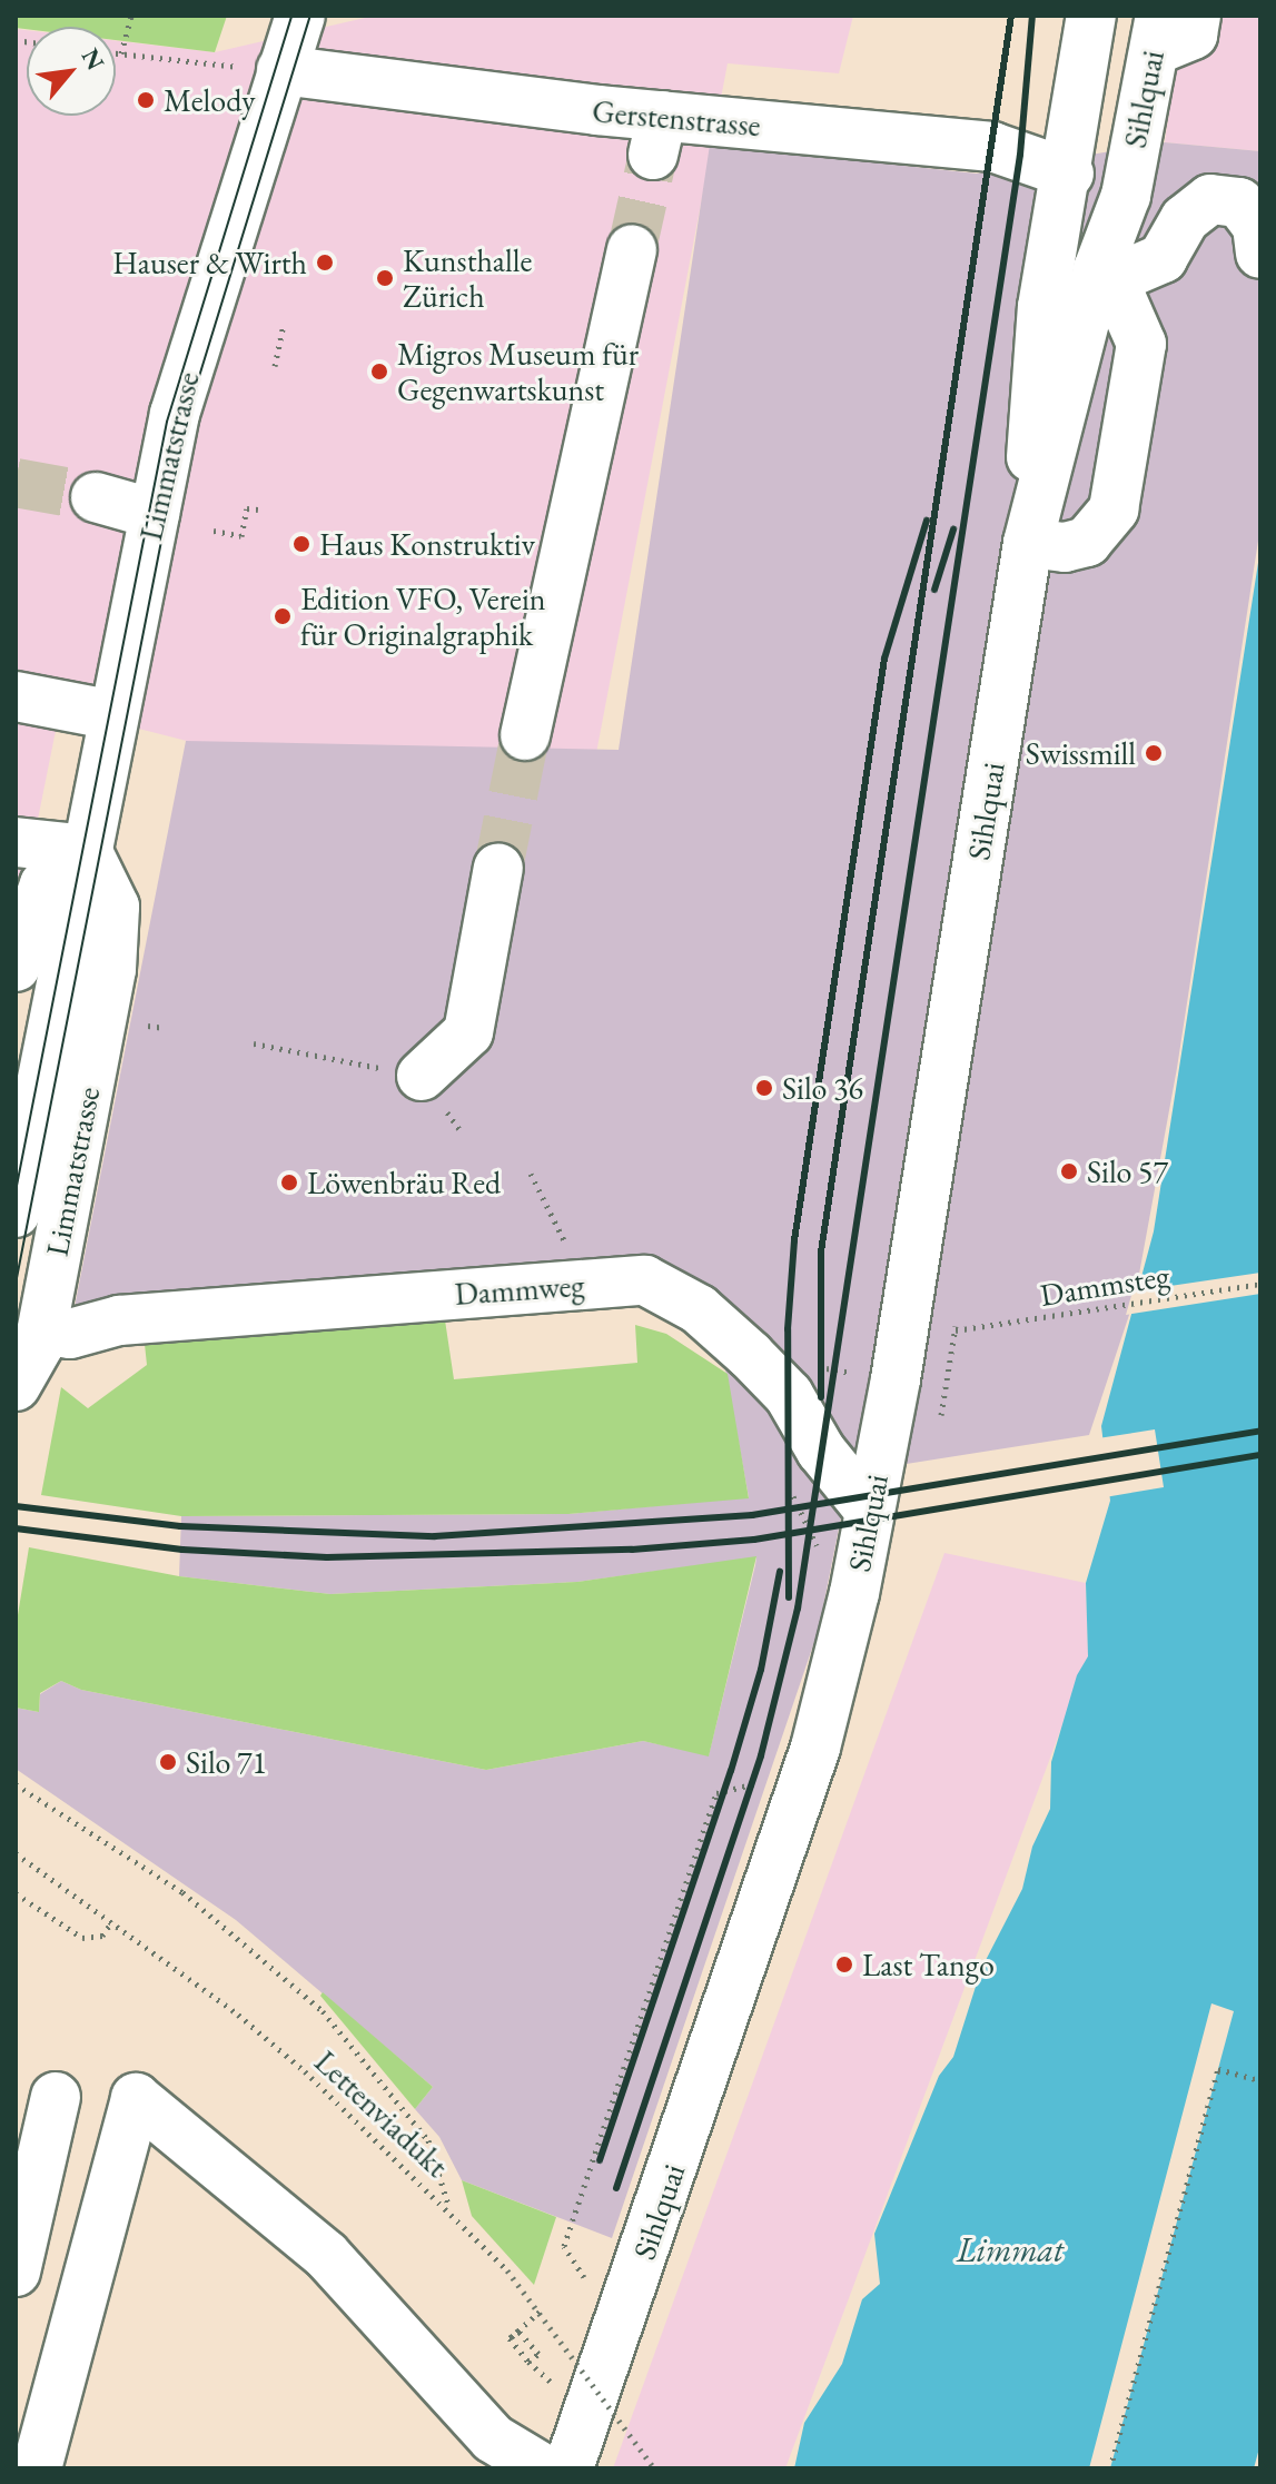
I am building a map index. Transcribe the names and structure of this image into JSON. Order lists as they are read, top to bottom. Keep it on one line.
{"streets":{"street":["Sihlquai","Gerstenstrasse","Limmatstrasse","Dammweg"],"path":["Dammsteg","Lettenviadukt"]},"crossings":[["Sihlquai","Gerstenstrasse"],["Sihlquai","Dammweg"],["Gerstenstrasse","Limmatstrasse"],["Limmatstrasse","Dammweg"]],"water":["Limmat"],"places":["Melody","Hauser & Wirth","Kunsthalle Zürich","Migros Museum für Gegenwartskunst","Haus Konstruktiv","Edition VFO, Verein für Originalgraphik","Swissmill","Silo 36","Silo 57","Löwenbräu Red","Silo 71","Last Tango"],"north":"top right"}
